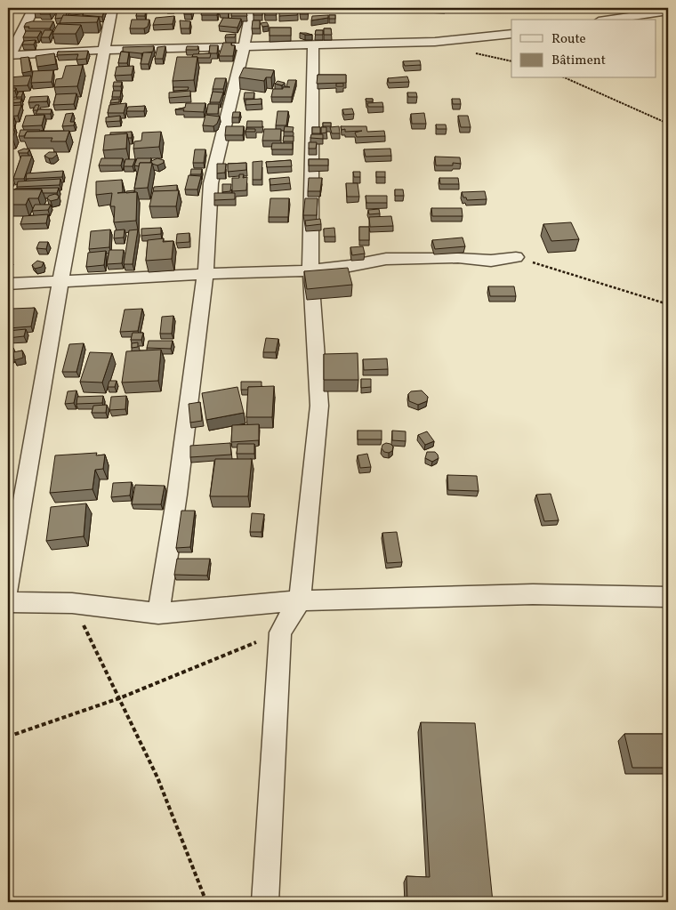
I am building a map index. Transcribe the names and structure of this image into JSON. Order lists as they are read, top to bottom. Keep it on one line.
{"legend":["Route","Bâtiment"]}
